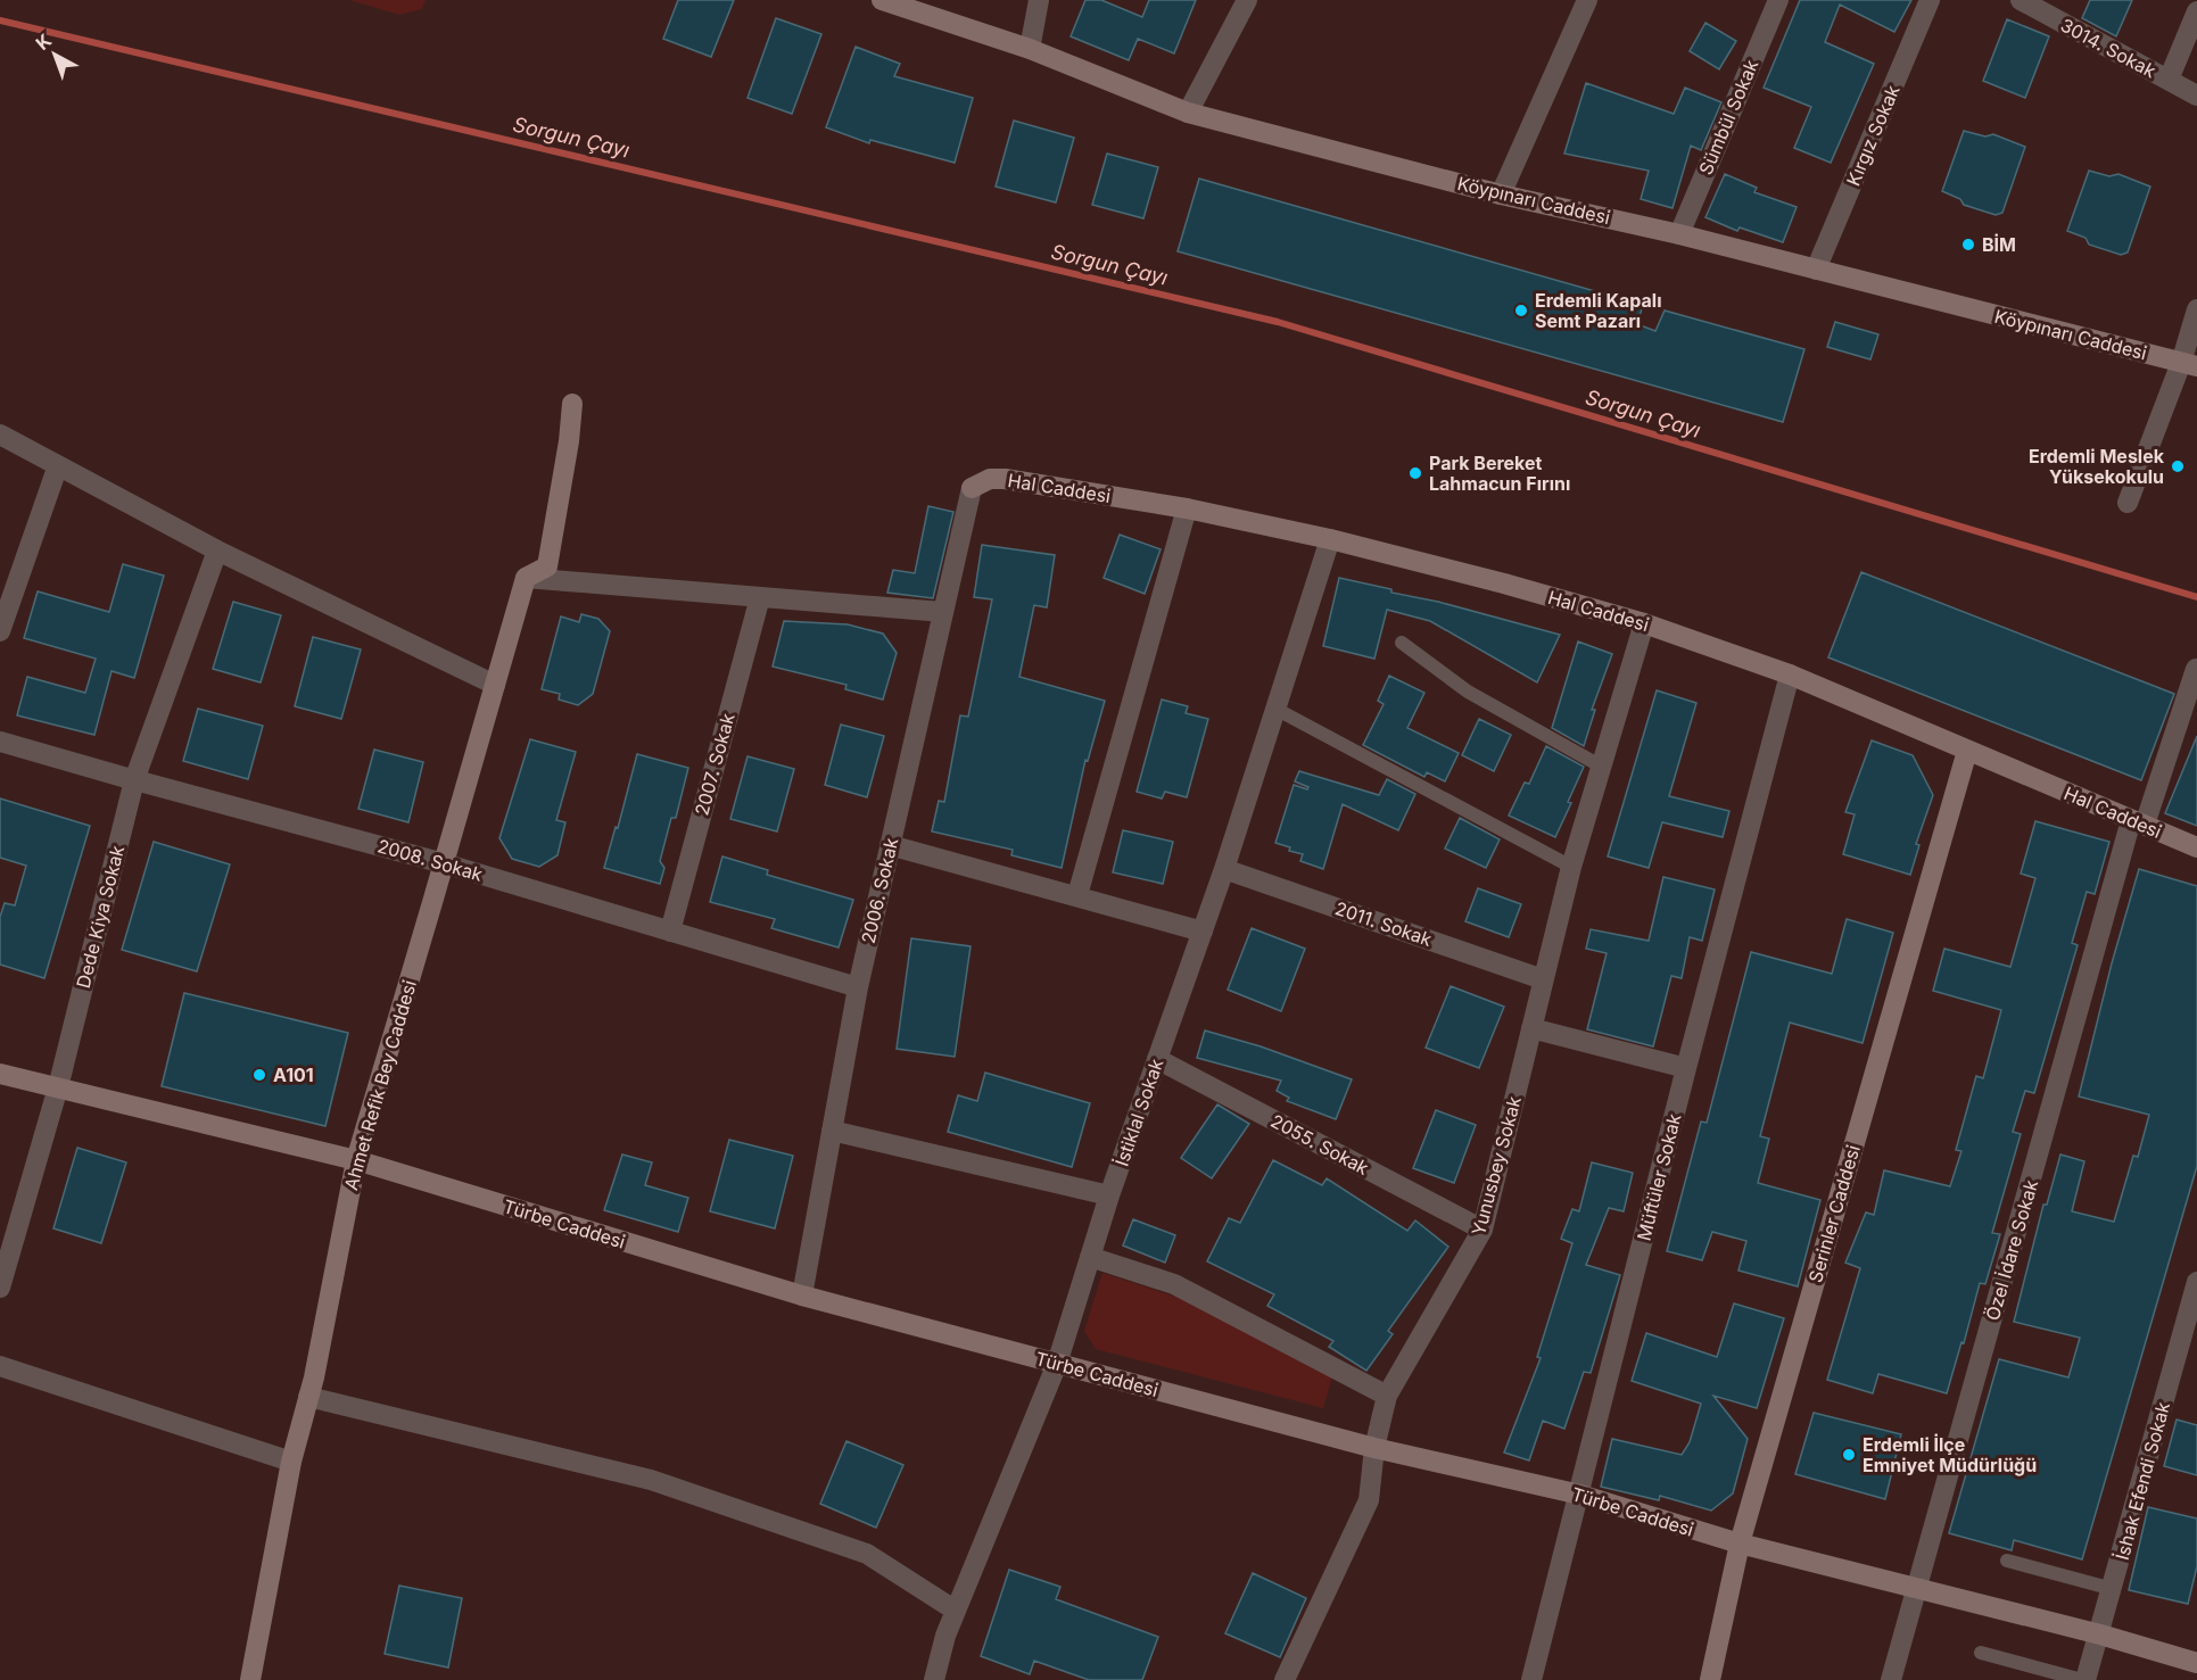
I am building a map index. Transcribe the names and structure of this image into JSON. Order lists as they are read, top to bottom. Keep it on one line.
{"streets":{"street":["3014. Sokak","Sümbül Sokak","Kırgız Sokak","Köypınarı Caddesi","Hal Caddesi","2007. Sokak","2008. Sokak","2006. Sokak","Dede Kiya Sokak","2011. Sokak","Ahmet Refik Bey Caddesi","İstiklal Sokak","2055. Sokak","Yunusbey Sokak","Müftüler Sokak","Serinler Caddesi","Türbe Caddesi","Özel İdare Sokak","İshak Efendi Sokak"]},"crossings":[["Sümbül Sokak","Köypınarı Caddesi"],["Kırgız Sokak","Köypınarı Caddesi"],["Hal Caddesi","2006. Sokak"],["Hal Caddesi","İstiklal Sokak"],["Hal Caddesi","Yunusbey Sokak"],["Hal Caddesi","Müftüler Sokak"],["Hal Caddesi","Serinler Caddesi"],["Hal Caddesi","Özel İdare Sokak"],["2007. Sokak","2008. Sokak"],["2008. Sokak","2006. Sokak"],["2008. Sokak","Dede Kiya Sokak"],["2008. Sokak","Ahmet Refik Bey Caddesi"],["2006. Sokak","Türbe Caddesi"],["Dede Kiya Sokak","Türbe Caddesi"],["2011. Sokak","İstiklal Sokak"],["2011. Sokak","Yunusbey Sokak"],["Ahmet Refik Bey Caddesi","Türbe Caddesi"],["İstiklal Sokak","2055. Sokak"],["İstiklal Sokak","Türbe Caddesi"],["2055. Sokak","Yunusbey Sokak"],["Yunusbey Sokak","Türbe Caddesi"],["Müftüler Sokak","Türbe Caddesi"],["Serinler Caddesi","Türbe Caddesi"],["Türbe Caddesi","Özel İdare Sokak"],["Türbe Caddesi","İshak Efendi Sokak"]],"water":["Sorgun Çayı"],"places":["BİM","Erdemli Kapalı Semt Pazarı","Erdemli Meslek Yüksekokulu","Park Bereket Lahmacun Fırını","A101","Erdemli İlçe Emniyet Müdürlüğü"],"north":"top left"}
